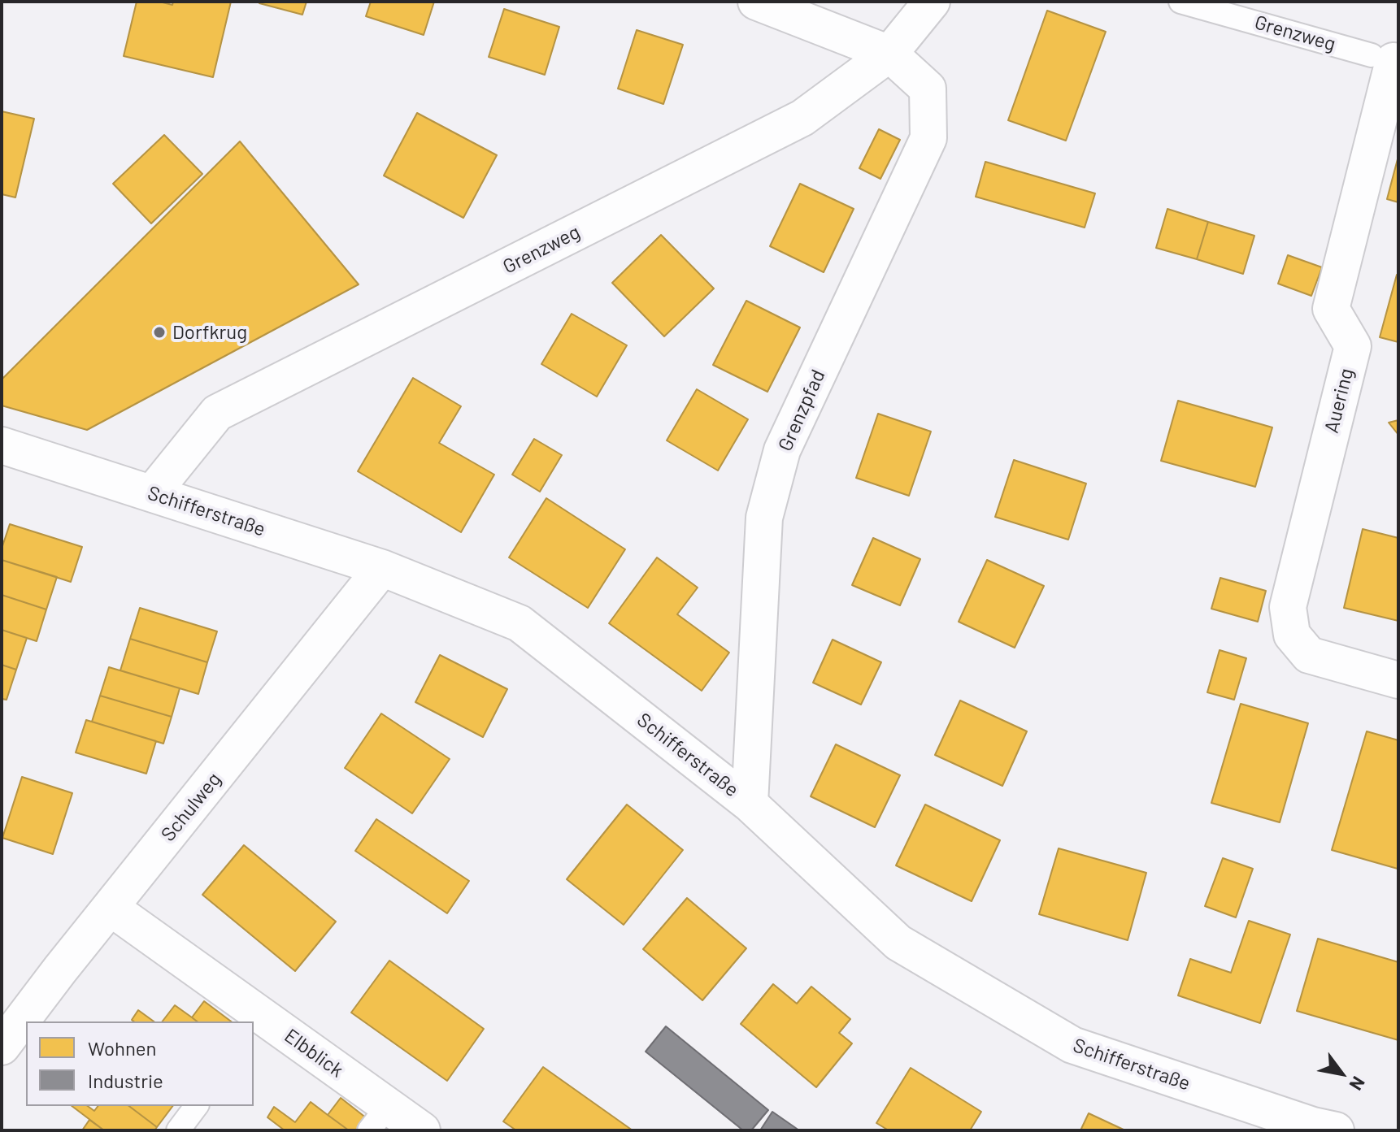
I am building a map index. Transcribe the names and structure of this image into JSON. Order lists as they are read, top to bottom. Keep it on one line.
{"streets":{"street":["Grenzweg","Auering","Grenzpfad","Schifferstraße","Schulweg","Elbblick"]},"crossings":[["Grenzweg","Auering"],["Grenzweg","Grenzpfad"],["Grenzweg","Schifferstraße"],["Grenzpfad","Schifferstraße"],["Schifferstraße","Schulweg"],["Schulweg","Elbblick"]],"places":["Dorfkrug"],"legend":["Wohnen","Industrie"],"north":"bottom right"}
